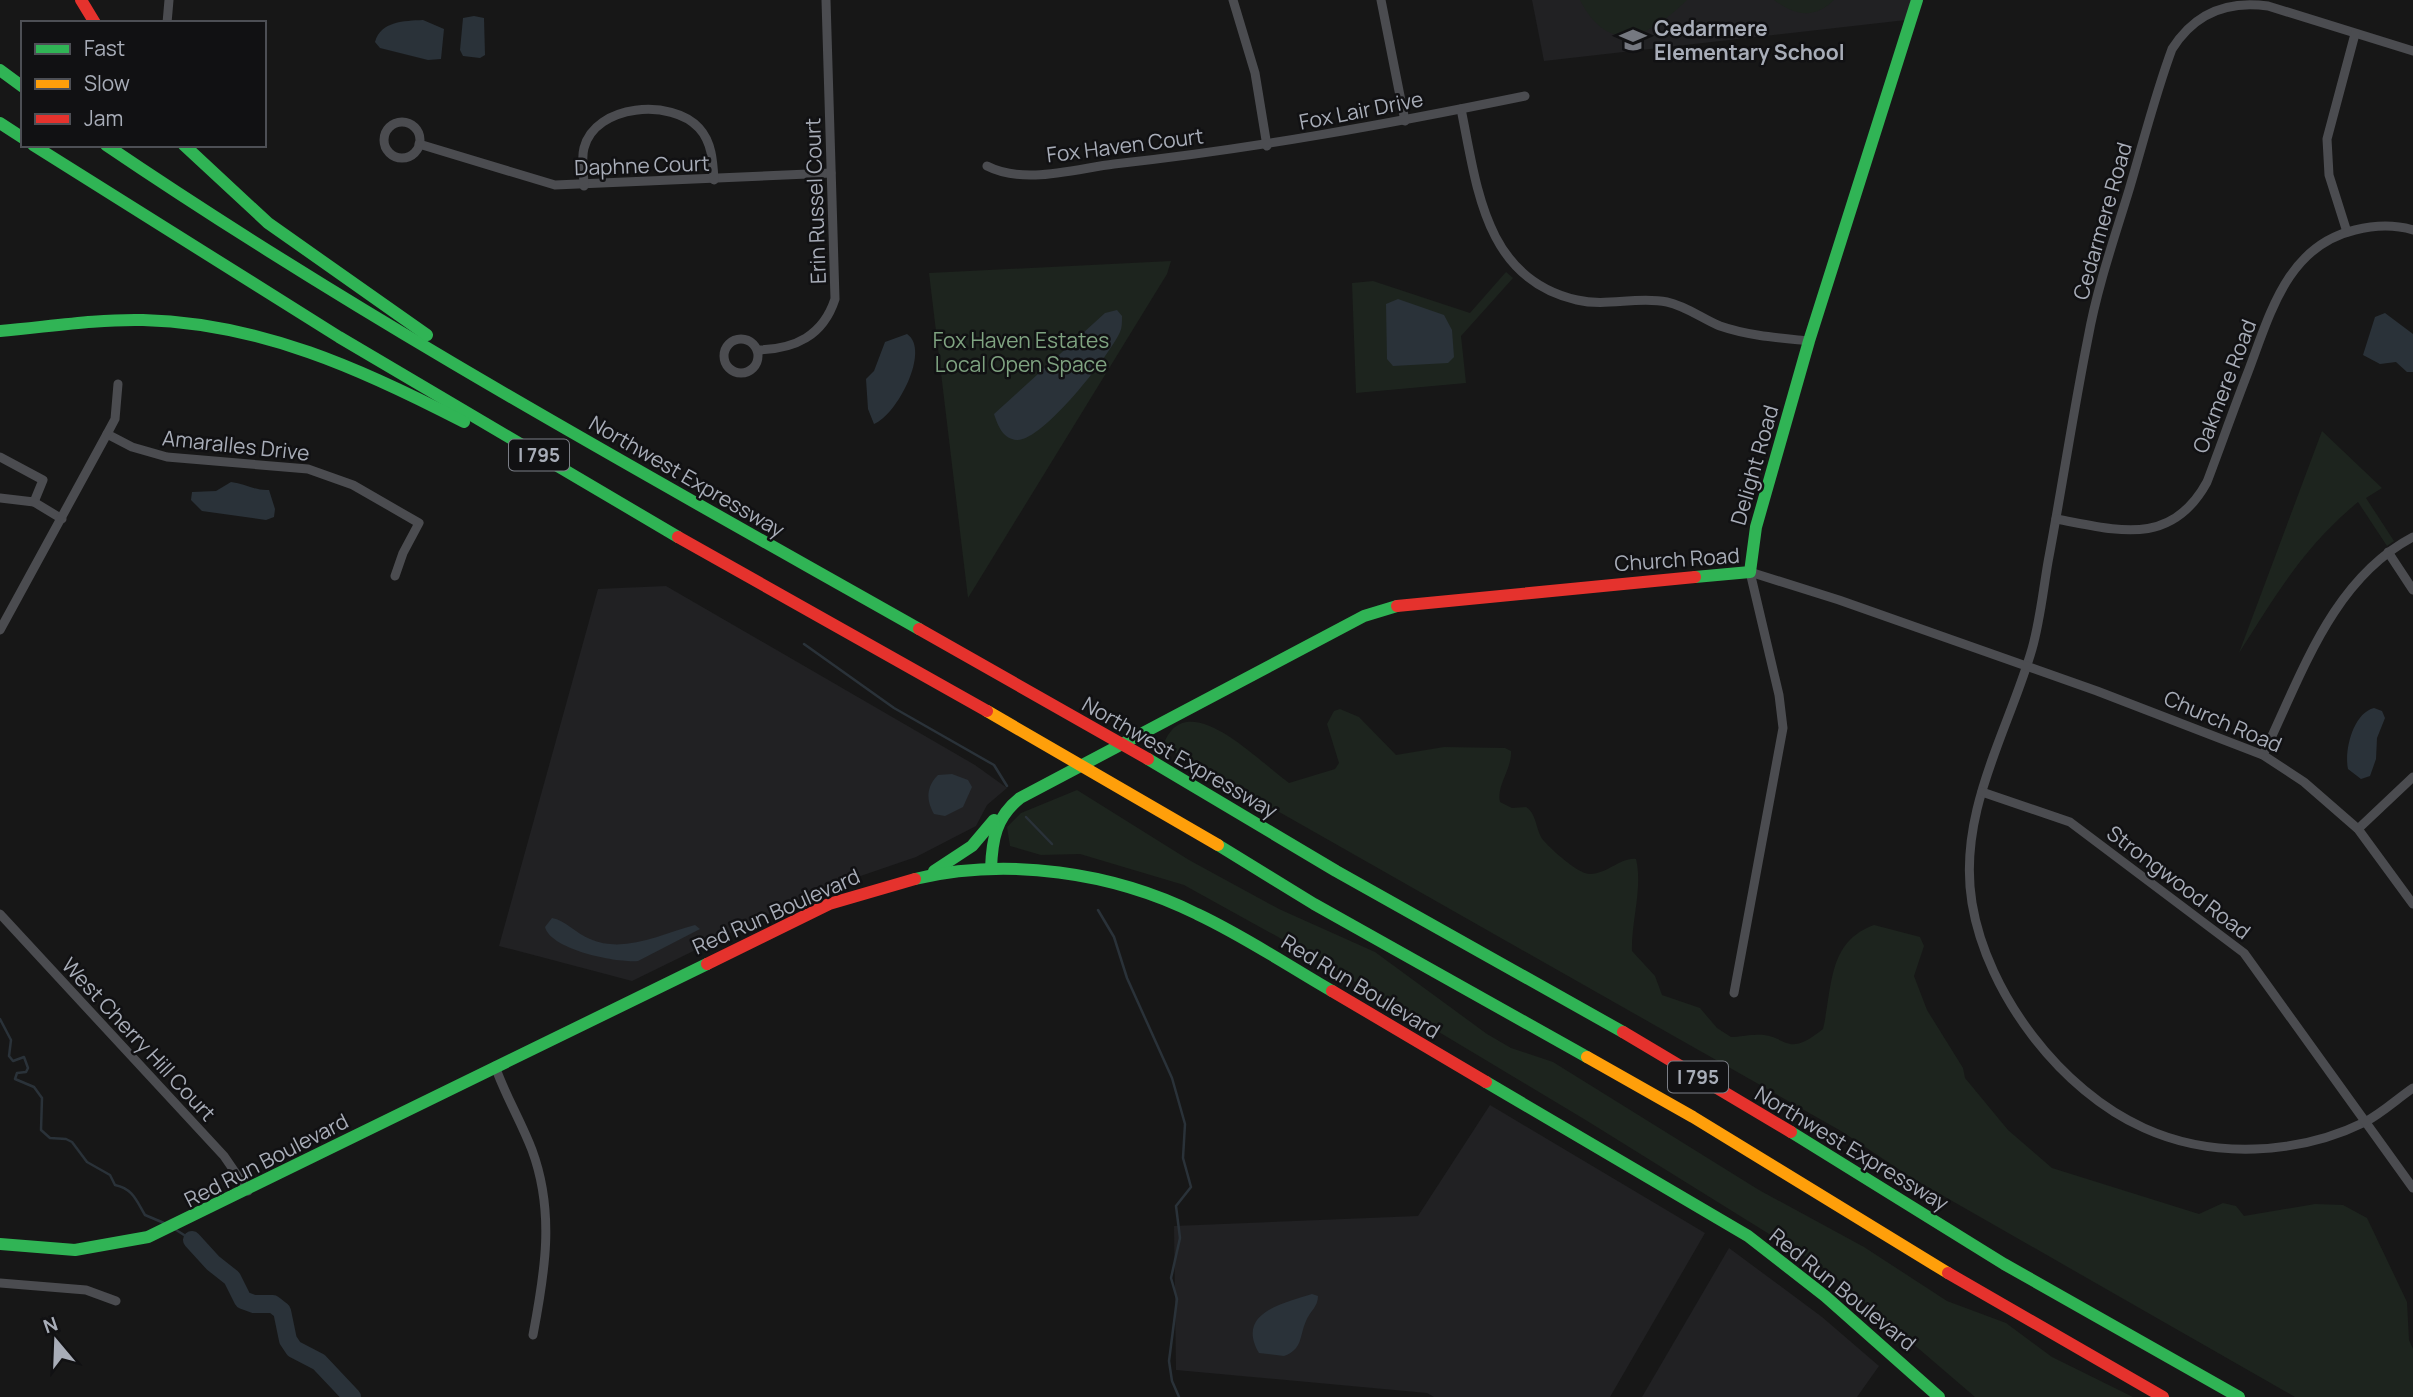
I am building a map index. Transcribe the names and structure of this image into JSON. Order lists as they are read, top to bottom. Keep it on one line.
{"streets":{"main road":["I 795","Delight Road","Northwest Expressway","Church Road","Red Run Boulevard"],"street":["Fox Lair Drive","Fox Haven Court","Daphne Court","Erin Russel Court","Cedarmere Road","Oakmere Road","Amaralles Drive","Strongwood Road","West Cherry Hill Court"]},"crossings":[["Fox Lair Drive","Fox Haven Court"],["Daphne Court","Erin Russel Court"],["Cedarmere Road","Oakmere Road"],["Cedarmere Road","Church Road"],["Cedarmere Road","Strongwood Road"],["Delight Road","Church Road"],["Church Road","Red Run Boulevard"],["Red Run Boulevard","West Cherry Hill Court"]],"parks":["Fox Haven Estates Local Open Space"],"places":{"school or university":["Cedarmere Elementary School"]},"legend":["Fast","Slow","Jam"],"north":"top"}
